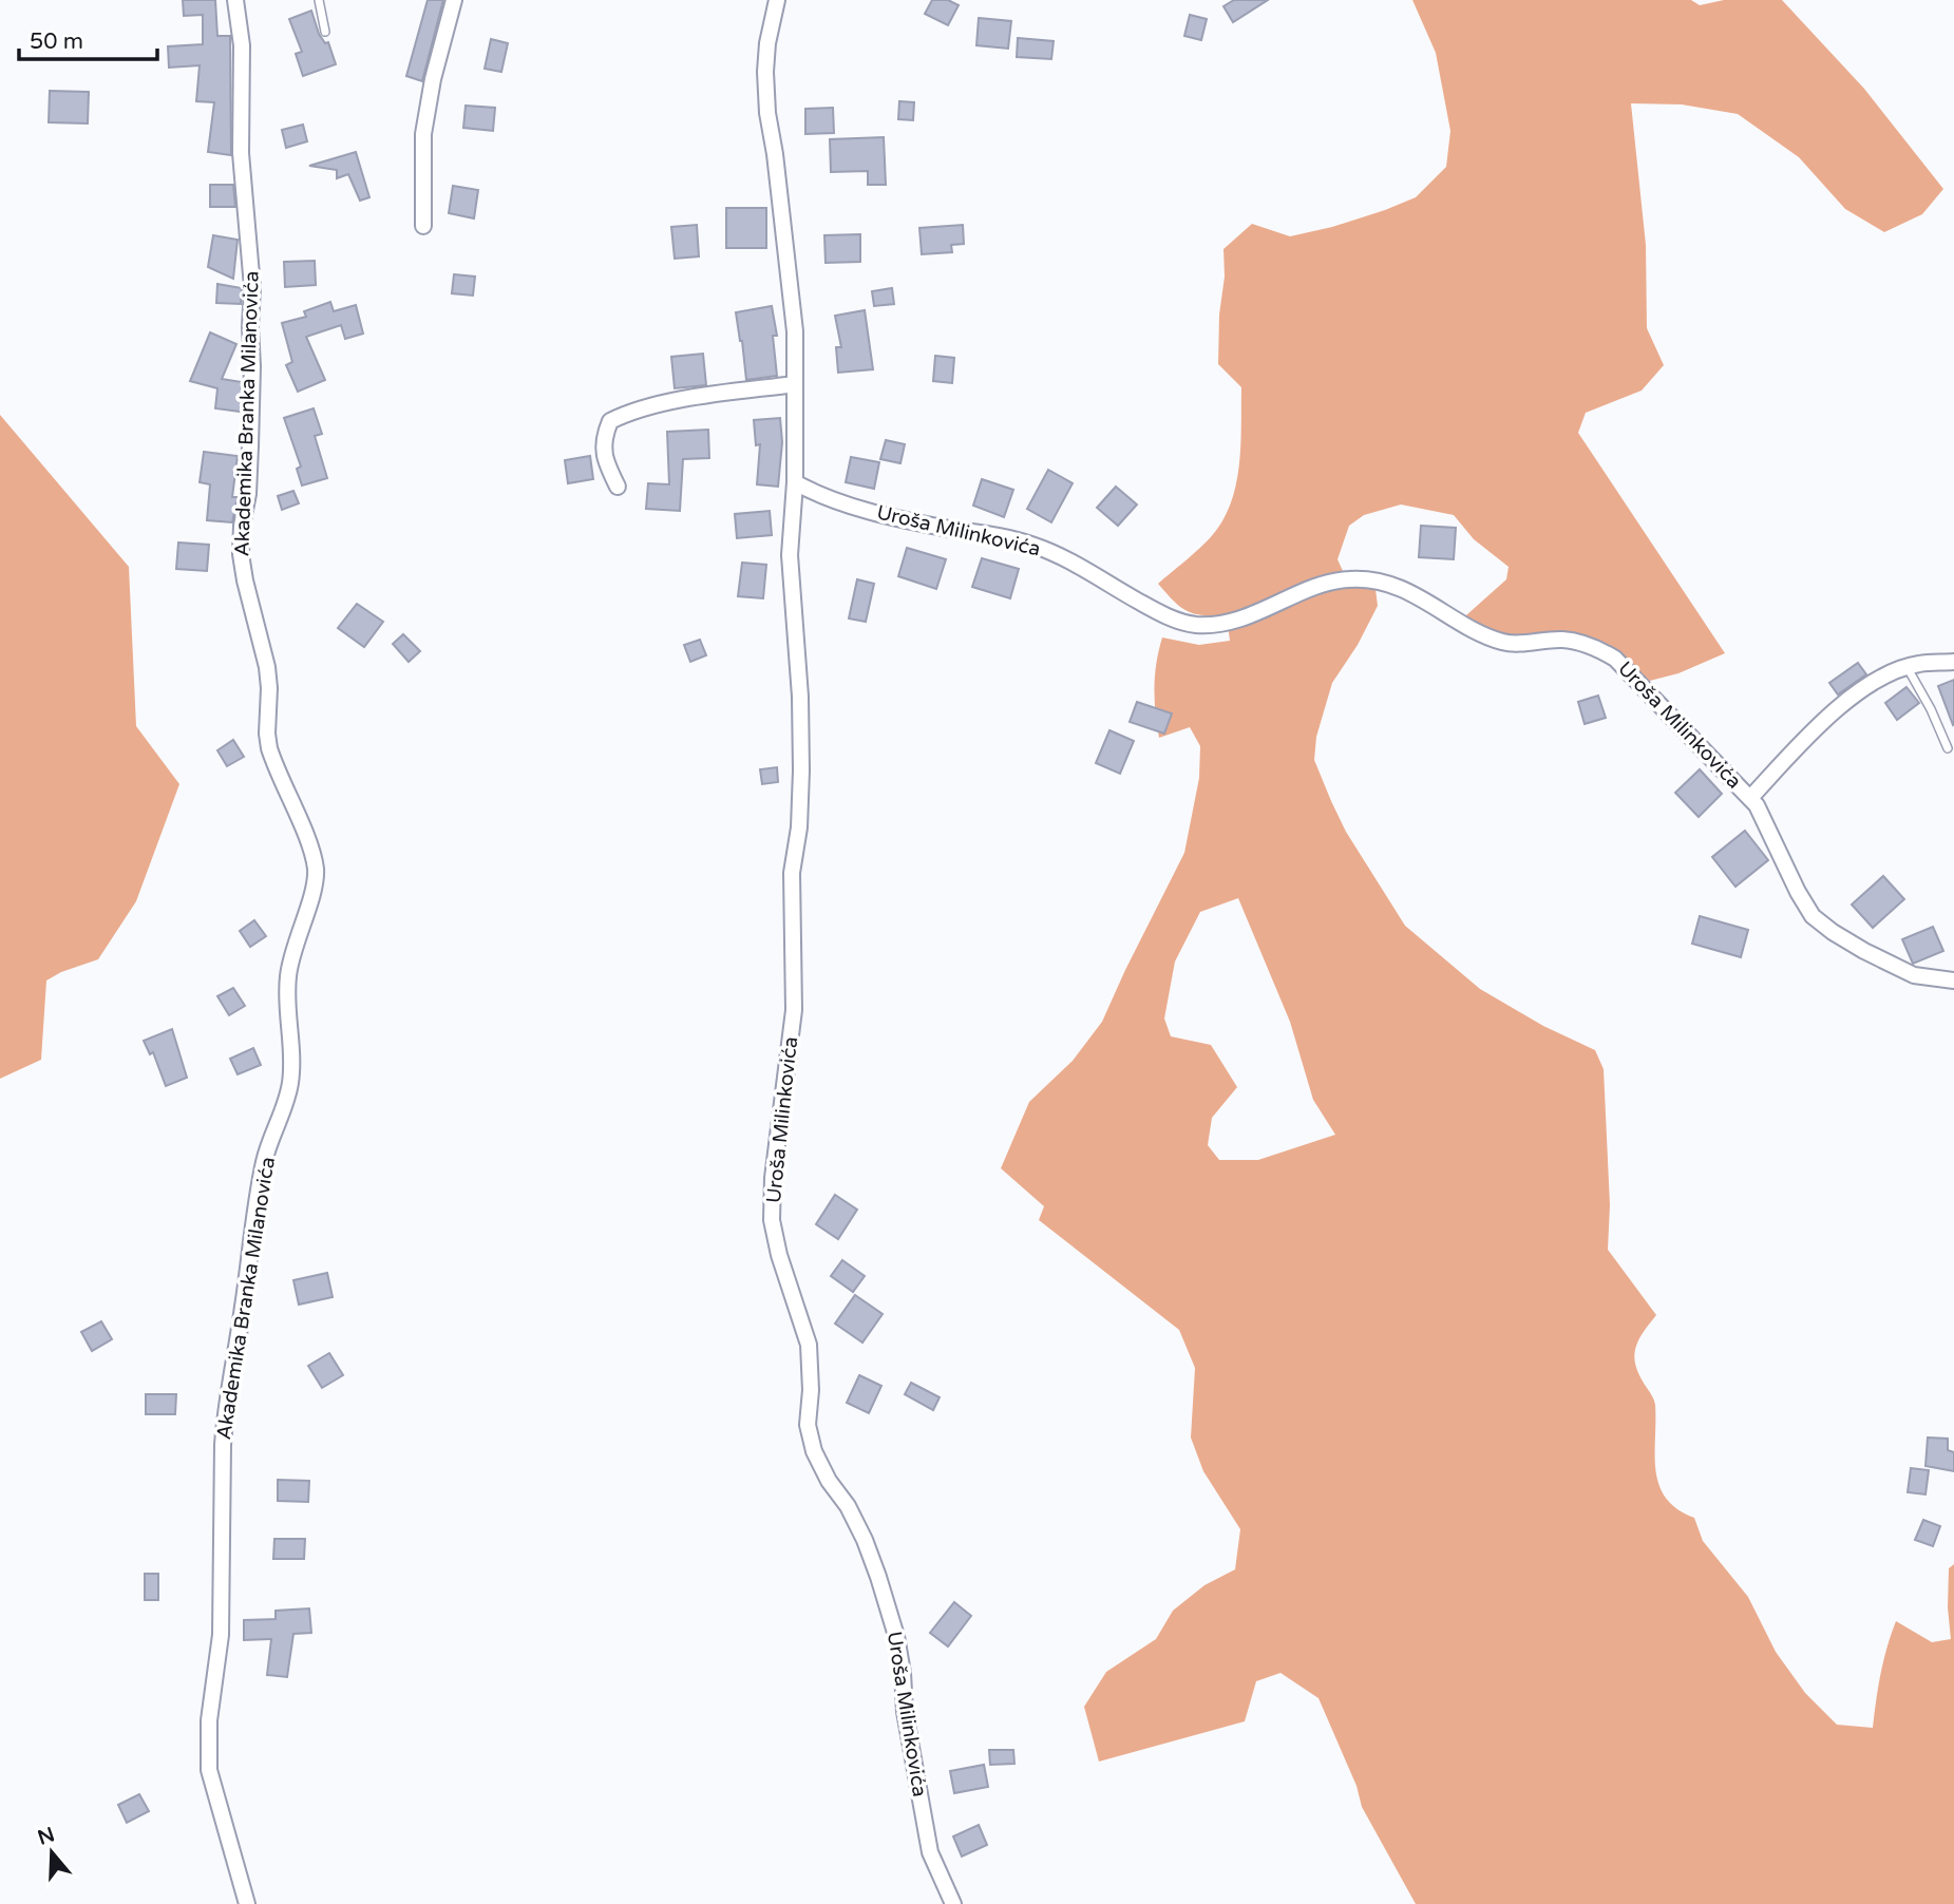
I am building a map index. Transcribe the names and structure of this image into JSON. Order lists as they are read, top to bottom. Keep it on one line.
{"streets":{"street":["Akademika Branka Milanovića","Uroša Milinkovića"]},"scale_bar":"50 m","north":"top"}
